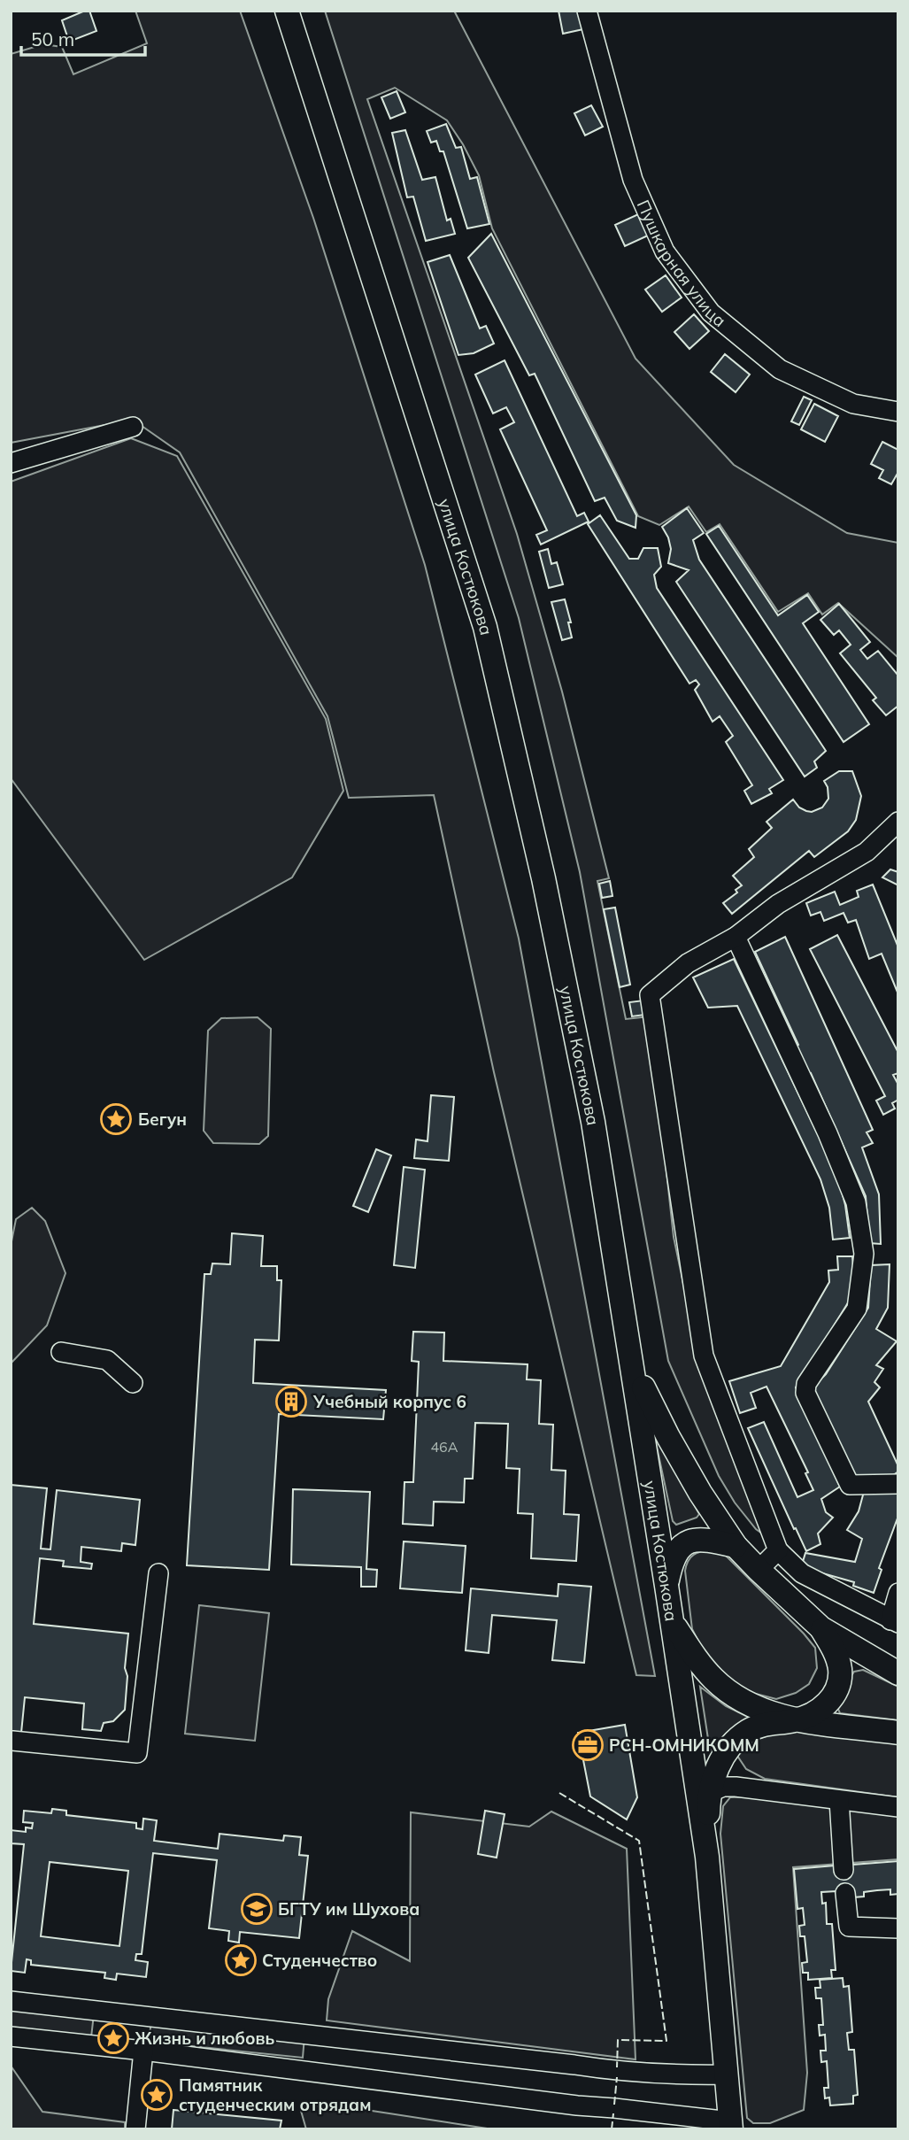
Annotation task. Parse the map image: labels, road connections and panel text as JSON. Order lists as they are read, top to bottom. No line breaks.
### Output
{"streets":{"main road":["улица Костюкова"],"street":["Пушкарная улица"]},"places":{"place":["Бегун","Студенчество","Жизнь и любовь","Памятник студенческим отрядам"],"building":["Учебный корпус 6"],"office":["РСН-ОМНИКОММ"],"school or university":["БГТУ им Шухова"]},"house_numbers":["46А"],"scale_bar":"50 m"}
